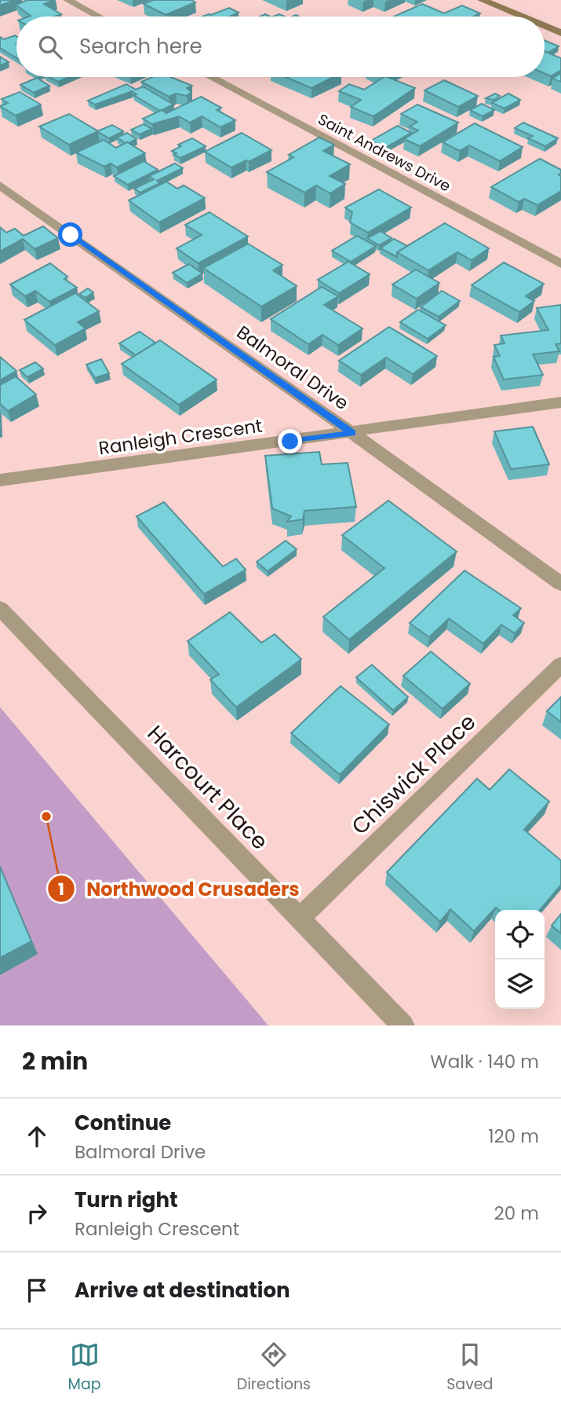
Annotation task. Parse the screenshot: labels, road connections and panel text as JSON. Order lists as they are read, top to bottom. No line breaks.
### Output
{"streets":{"street":["Saint Andrews Drive","Balmoral Drive","Ranleigh Crescent","Chiswick Place","Harcourt Place"]},"crossings":[["Balmoral Drive","Ranleigh Crescent"],["Chiswick Place","Harcourt Place"]],"places":["Northwood Crusaders"],"page":{"search":"Search here","heading":["2 min","Walk · 140 m"],"list":[["Continue","Balmoral Drive","120 m"],["Turn right","Ranleigh Crescent","20 m"],"Arrive at destination"],"nav":["Map","Directions","Saved"]}}
